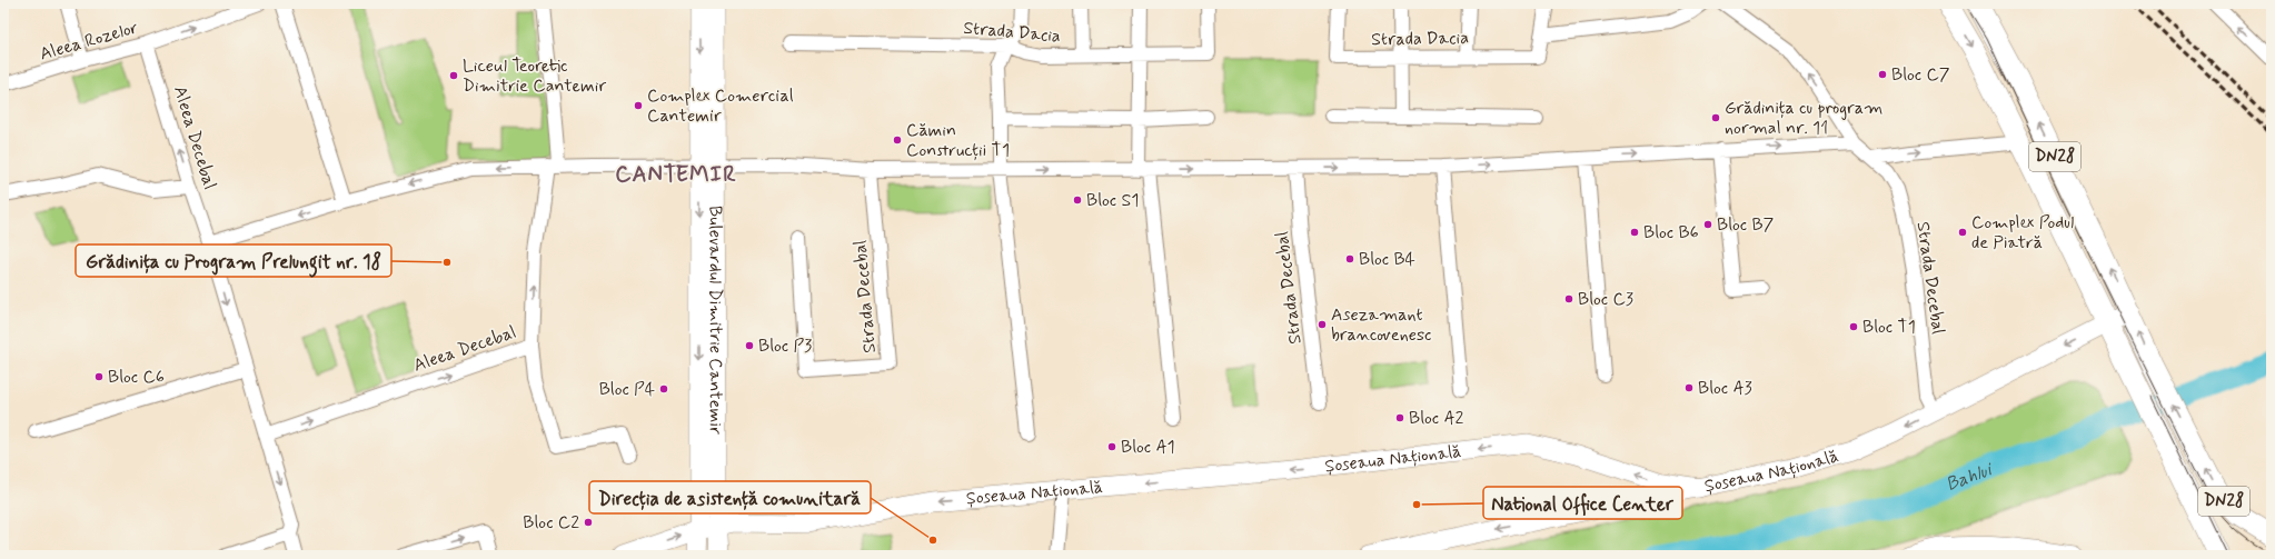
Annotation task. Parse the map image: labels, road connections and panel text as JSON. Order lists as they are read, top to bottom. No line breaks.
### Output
{"streets":{"main road":["DN28","Bulevardul Dimitrie Cantemir","Șoseaua Națională"],"street":["Strada Dacia","Aleea Rozelor","Aleea Decebal","Strada Decebal"]},"crossings":[["Aleea Rozelor","Aleea Decebal"],["DN28","Șoseaua Națională"],["Strada Decebal","Șoseaua Națională"],["Bulevardul Dimitrie Cantemir","Șoseaua Națională"]],"one_way":["Aleea Rozelor"],"districts":["CANTEMIR"],"water":["Bahlui"],"places":["Bloc C7","Liceul Teoretic Dimitrie Cantemir","Complex Comercial Cantemir","Grădinița cu program normal nr. 11","Cămin Construcții T1","Bloc S1","Bloc B7","Bloc B6","Complex Podul de Piatră","Bloc B4","Grădinița cu Program Prelungit nr. 18","Bloc C3","Asezamant brancovenesc","Bloc T1","Bloc P3","Bloc C6","Bloc A3","Bloc P4","Bloc A2","Bloc A1","National Office Center","Bloc C2","Direcția de asistență comunitară"]}
